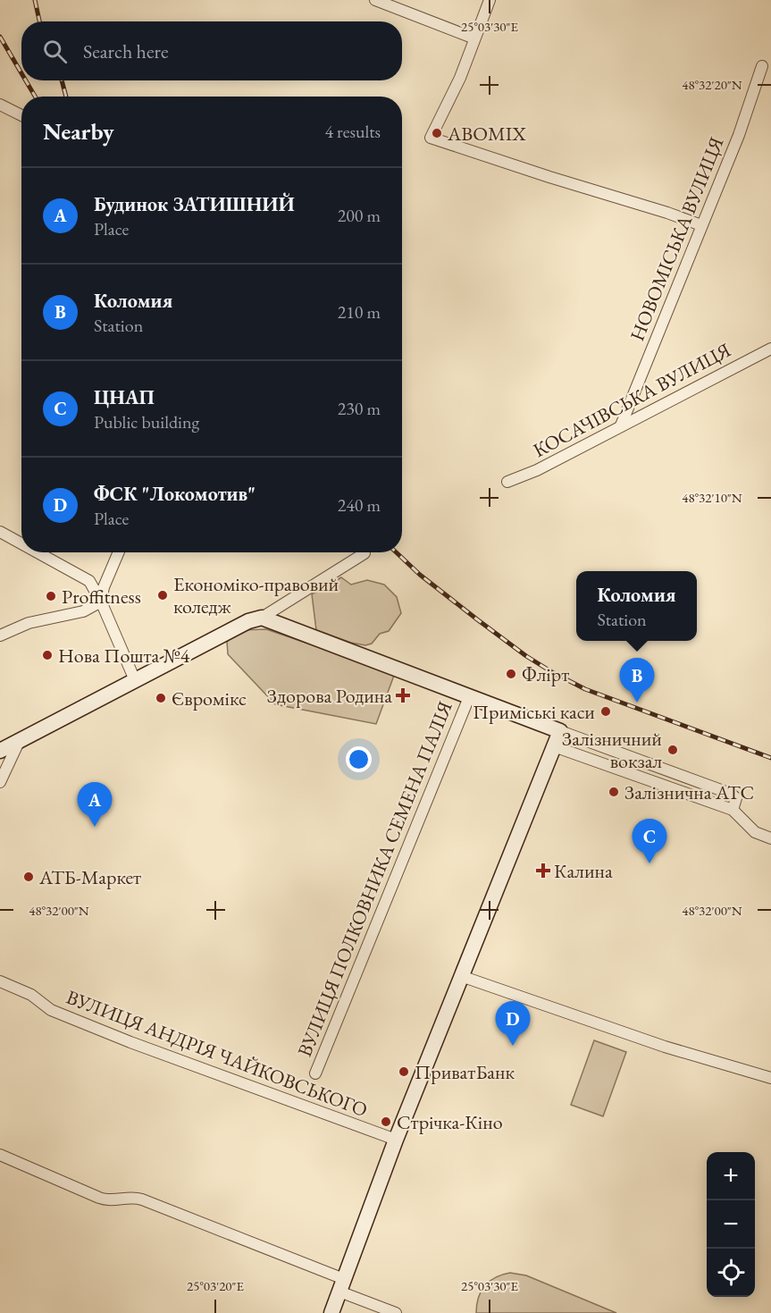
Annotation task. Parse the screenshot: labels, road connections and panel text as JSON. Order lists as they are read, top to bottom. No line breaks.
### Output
{"streets":{"street":["НОВОМІСЬКА ВУЛИЦЯ","КОСАЧІВСЬКА ВУЛИЦЯ","ВУЛИЦЯ ПОЛКОВНИКА СЕМЕНА ПАЛІЯ","ВУЛИЦЯ АНДРІЯ ЧАЙКОВСЬКОГО"]},"crossings":[["НОВОМІСЬКА ВУЛИЦЯ","КОСАЧІВСЬКА ВУЛИЦЯ"]],"places":{"other":["ABOMIX","Економіко-правовий коледж","Proffitness","Нова Пошта №4","Флірт","Євромікс","Приміські каси","Залізничний вокзал","Залізнична АТС","АТБ-Маркет","ПриватБанк","Стрічка-Кіно"],"health":["Здорова Родина","Калина"]},"page":{"search":"Search here","heading":["Nearby","4 results"],"list":[{"mark":"A","name":"Будинок ЗАТИШНИЙ","note":"Place","value":"200 m"},{"mark":"B","name":"Коломия","note":"Station","value":"210 m"},{"mark":"C","name":"ЦНАП","note":"Public building","value":"230 m"},{"mark":"D","name":"ФСК \"Локомотив\"","note":"Place","value":"240 m"}],"popup":["Коломия","Station"],"pins":["B","A","C","D"],"map_buttons":["+","−"]},"coordinates":["25°03'30\"E","48°32'20\"N","48°32'10\"N","48°32'00\"N","25°03'20\"E"]}
